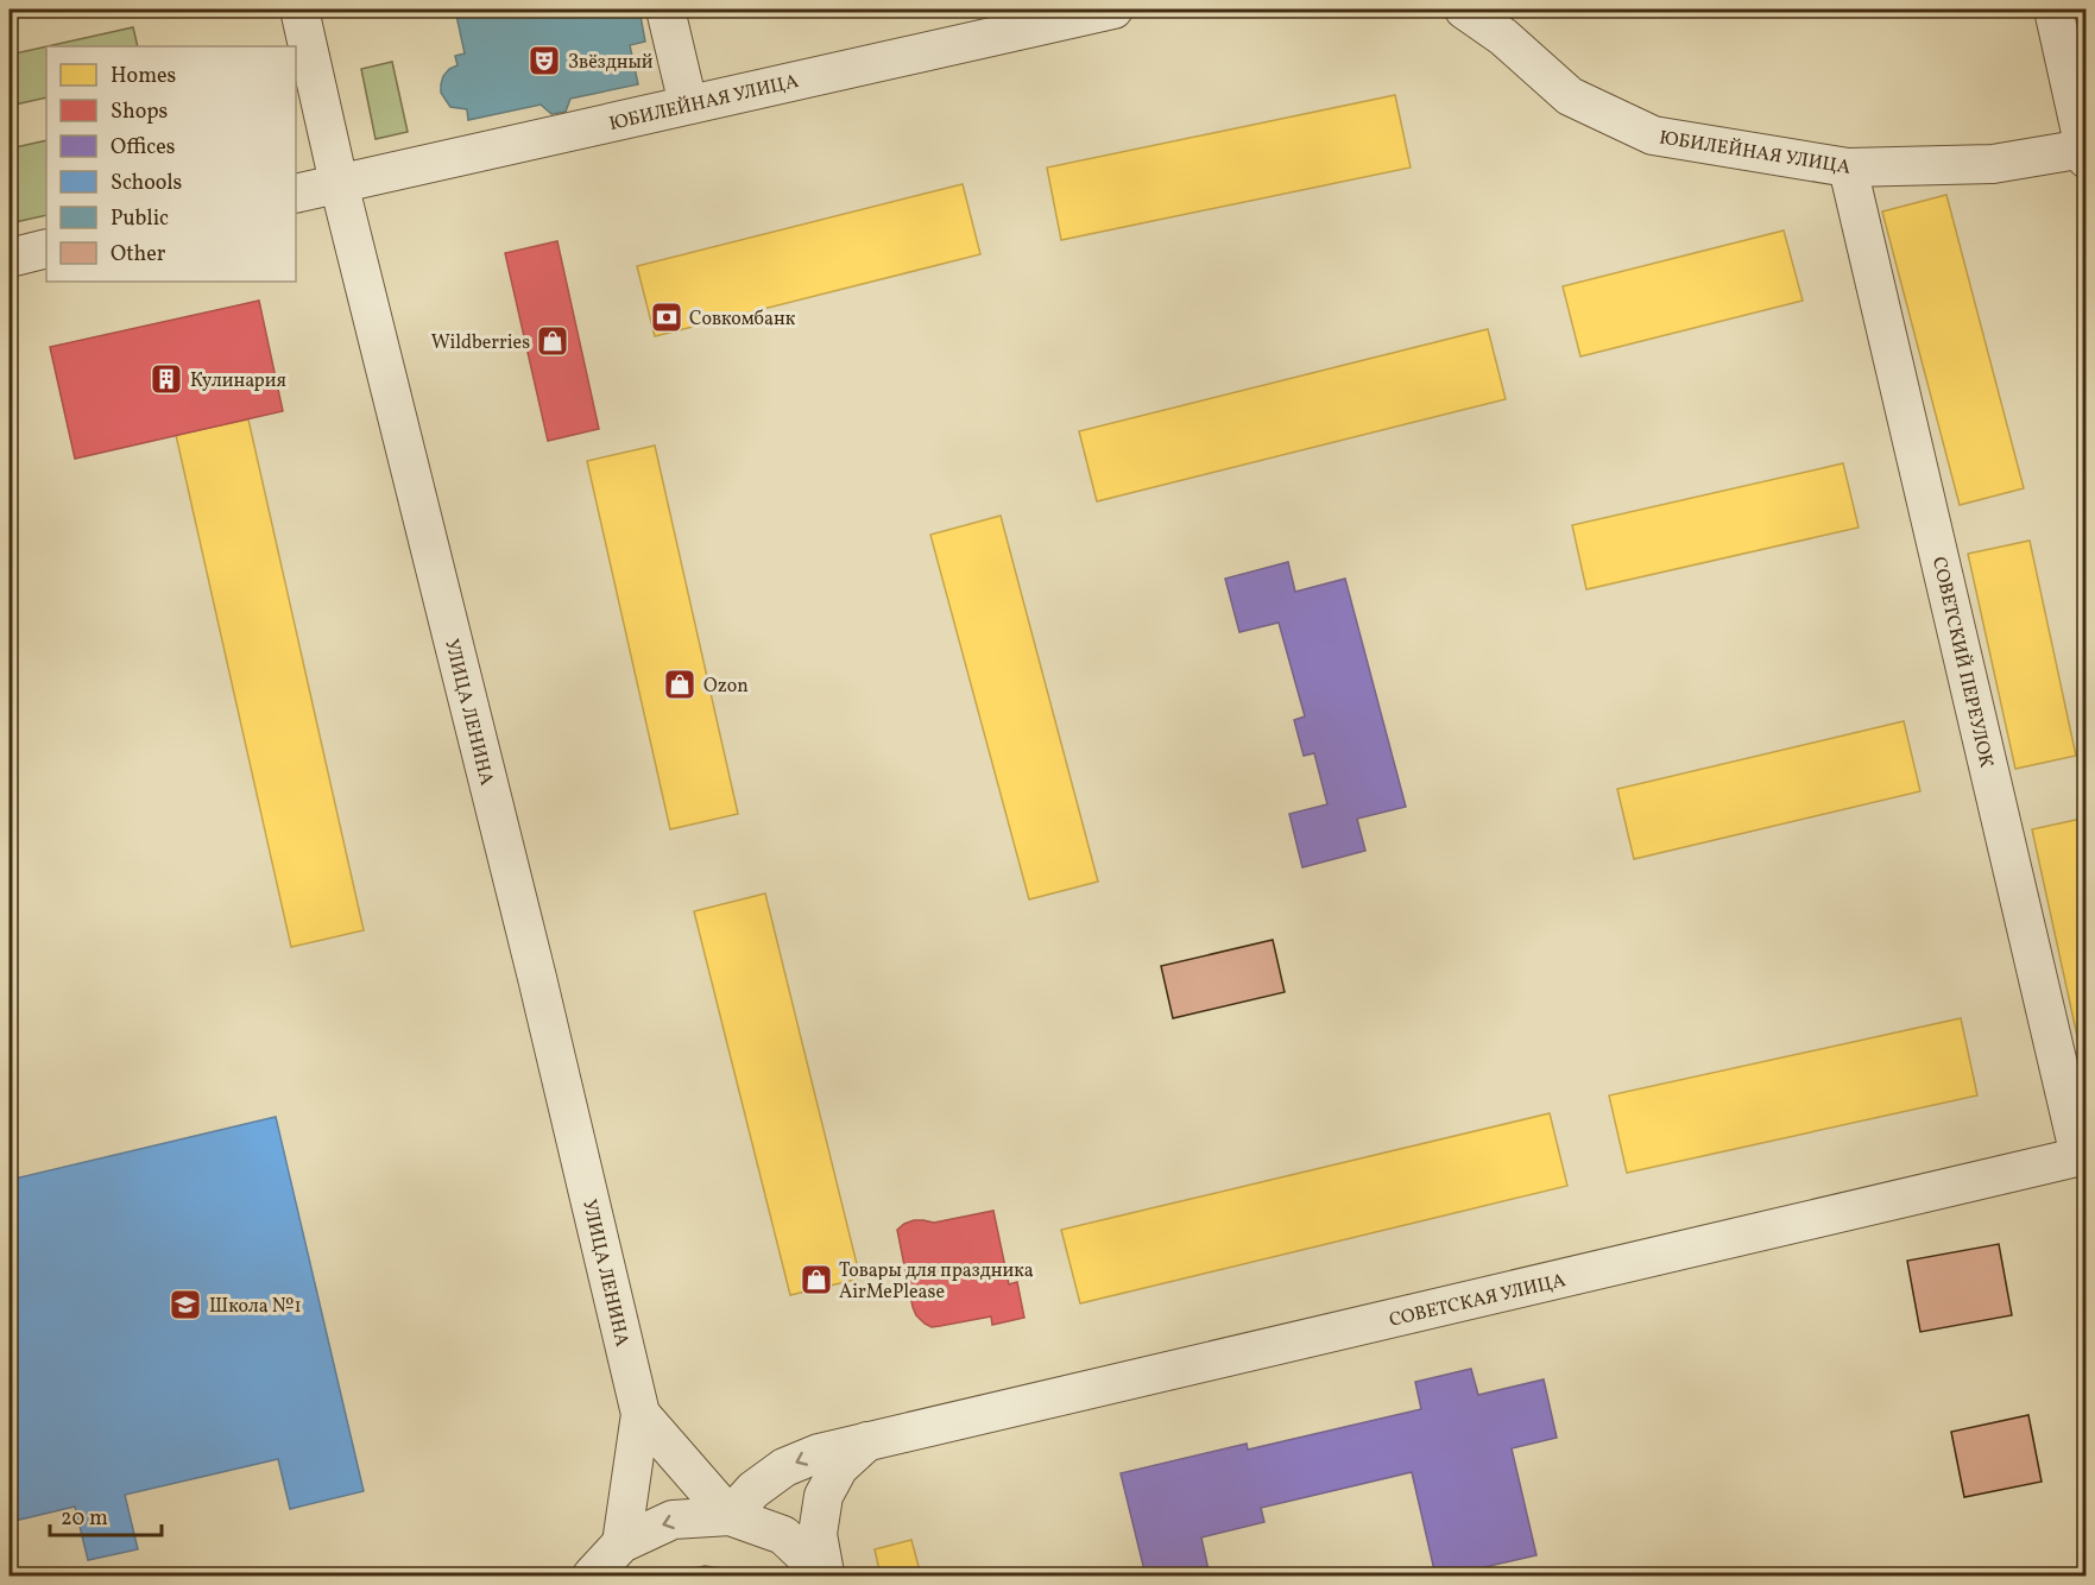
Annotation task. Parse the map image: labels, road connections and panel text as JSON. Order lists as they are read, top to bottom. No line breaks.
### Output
{"streets":{"street":["ЮБИЛЕЙНАЯ УЛИЦА","СОВЕТСКИЙ ПЕРЕУЛОК","УЛИЦА ЛЕНИНА","СОВЕТСКАЯ УЛИЦА"]},"crossings":[["ЮБИЛЕЙНАЯ УЛИЦА","СОВЕТСКИЙ ПЕРЕУЛОК"],["ЮБИЛЕЙНАЯ УЛИЦА","УЛИЦА ЛЕНИНА"],["СОВЕТСКИЙ ПЕРЕУЛОК","СОВЕТСКАЯ УЛИЦА"]],"places":{"theatre":["Звёздный"],"bank":["Совкомбанк"],"shop":["Wildberries","Ozon","Товары для праздника AirMePlease"],"building":["Кулинария"],"school or university":["Школа №1"]},"legend":["Homes","Shops","Offices","Schools","Public","Other"],"scale_bar":"20 m"}
